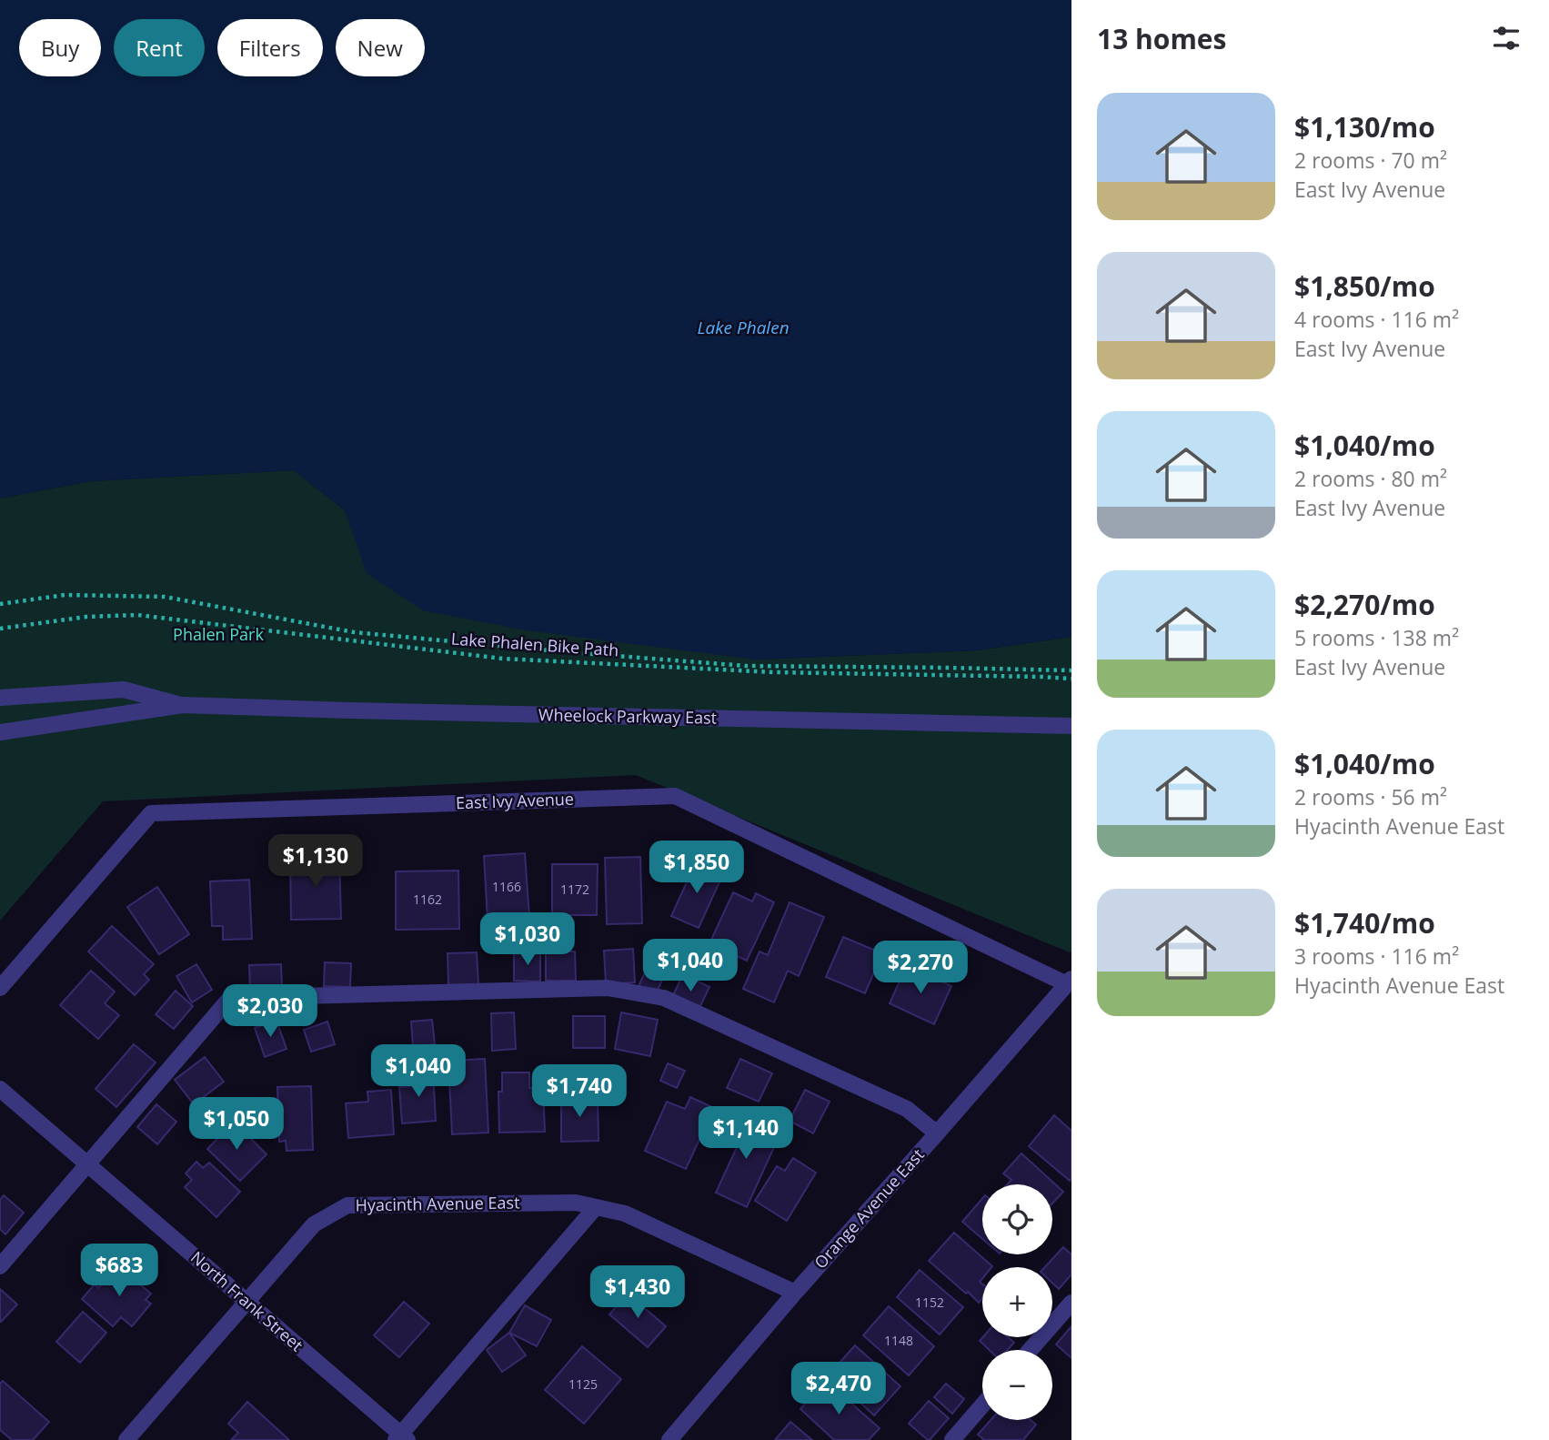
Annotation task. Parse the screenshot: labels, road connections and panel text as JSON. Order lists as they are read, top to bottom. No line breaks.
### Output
{"streets":{"street":["Wheelock Parkway East","East Ivy Avenue","Hyacinth Avenue East","Orange Avenue East","North Frank Street"],"path":["Lake Phalen Bike Path"]},"crossings":[["East Ivy Avenue","Orange Avenue East"],["Hyacinth Avenue East","Orange Avenue East"],["Hyacinth Avenue East","North Frank Street"]],"water":["Lake Phalen"],"parks":["Phalen Park"],"house_numbers":["1166","1172","1162","1152","1148","1125"],"page":{"heading":"13 homes","chip":["Buy","Rent","Filters","New"],"list":[{"name":"$1,130/mo","note":"2 rooms · 70 m² · East Ivy Avenue"},{"name":"$1,850/mo","note":"4 rooms · 116 m² · East Ivy Avenue"},{"name":"$1,040/mo","note":"2 rooms · 80 m² · East Ivy Avenue"},{"name":"$2,270/mo","note":"5 rooms · 138 m² · East Ivy Avenue"},{"name":"$1,040/mo","note":"2 rooms · 56 m² · Hyacinth Avenue East"},{"name":"$1,740/mo","note":"3 rooms · 116 m² · Hyacinth Avenue East"}],"price":["$1,130","$1,850","$1,030","$1,040","$2,270","$2,030","$1,040","$1,740","$1,050","$1,140","$683","$1,430","$2,470"],"map_buttons":["+","−"]}}
